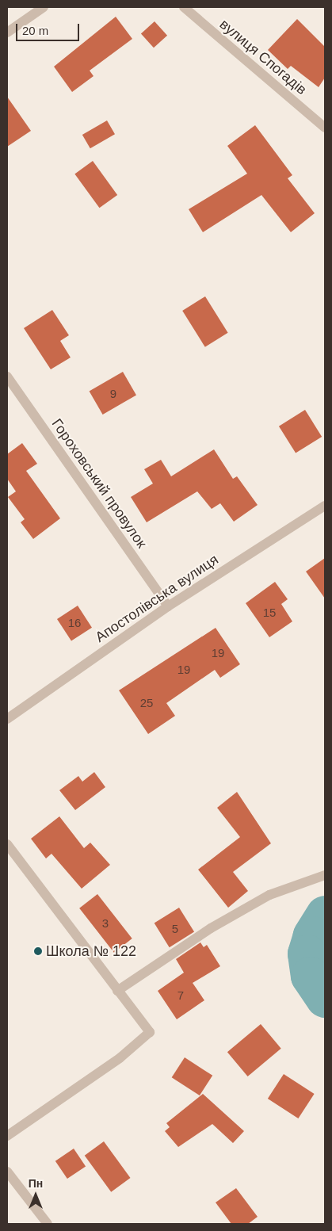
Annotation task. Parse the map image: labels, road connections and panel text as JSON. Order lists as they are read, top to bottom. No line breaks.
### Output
{"streets":{"street":["вулиця Спогадів","Гороховський провулок","Апостолівська вулиця"]},"crossings":[["Гороховський провулок","Апостолівська вулиця"]],"places":["Школа № 122"],"house_numbers":["9","15","16","19","19","25","3","5","7"],"scale_bar":"20 m","north":"top"}
